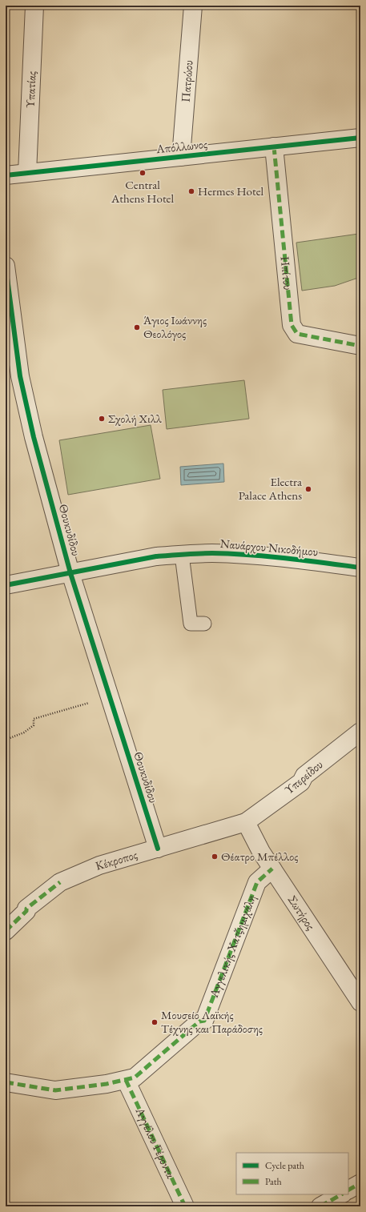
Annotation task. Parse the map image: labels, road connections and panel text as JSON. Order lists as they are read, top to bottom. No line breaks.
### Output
{"streets":{"street":["Πατρώου","Υπατίας","Απόλλωνος","Ηπίτου","Θουκυδίδου","Ναυάρχου Νικοδήμου","Υπερείδου","Κέκροπος","Σωτήρος","Αγγελικής Χατζημιχάλη","Αγγέλου Γέροντα"]},"crossings":[["Πατρώου","Απόλλωνος"],["Υπατίας","Απόλλωνος"],["Απόλλωνος","Ηπίτου"],["Θουκυδίδου","Ναυάρχου Νικοδήμου"],["Θουκυδίδου","Κέκροπος"],["Υπερείδου","Κέκροπος"],["Υπερείδου","Σωτήρος"],["Κέκροπος","Σωτήρος"],["Σωτήρος","Αγγελικής Χατζημιχάλη"],["Αγγελικής Χατζημιχάλη","Αγγέλου Γέροντα"]],"places":["Central Athens Hotel","Hermes Hotel","Άγιος Ιωάννης Θεολόγος","Σχολή Χιλλ","Electra Palace Athens","Θέατρο Μπέλλος","Μουσείο Λαϊκής Τέχνης και Παράδοσης"],"legend":["Cycle path","Path"]}
